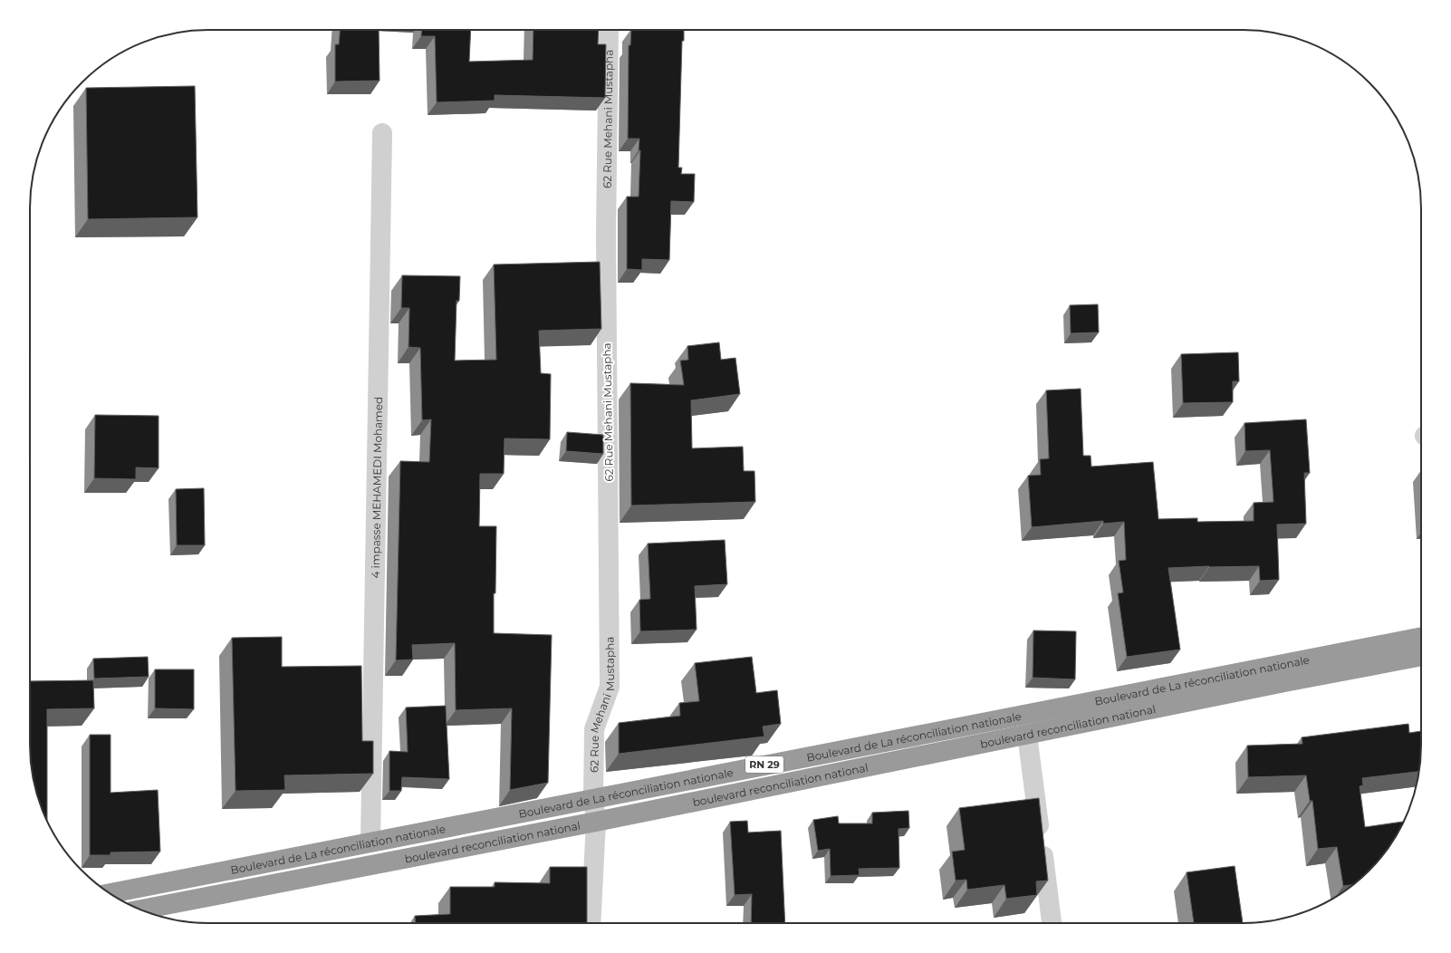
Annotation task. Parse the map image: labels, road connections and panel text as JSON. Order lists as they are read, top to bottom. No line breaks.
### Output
{"streets":{"highway":["Boulevard de La réconciliation nationale","boulevard reconciliation national","RN 29"],"street":["62 Rue Mehani Mustapha","4 impasse MEHAMEDI Mohamed"]},"crossings":[["62 Rue Mehani Mustapha","Boulevard de La réconciliation nationale"],["62 Rue Mehani Mustapha","boulevard reconciliation national"],["4 impasse MEHAMEDI Mohamed","Boulevard de La réconciliation nationale"]]}
